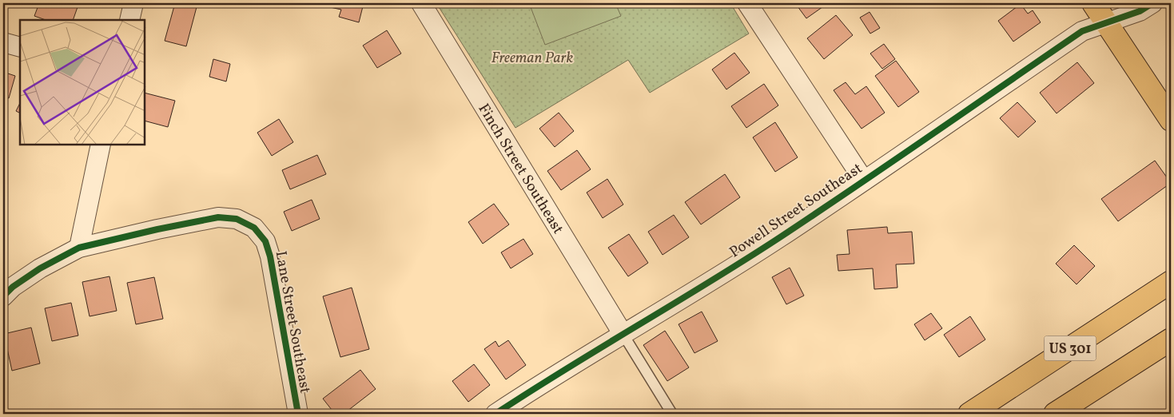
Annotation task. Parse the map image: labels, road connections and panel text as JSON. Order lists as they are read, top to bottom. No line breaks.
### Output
{"streets":{"main road":["US 301"],"street":["Finch Street Southeast","Powell Street Southeast","Lane Street Southeast"]},"crossings":[["Finch Street Southeast","Powell Street Southeast"]],"parks":["Freeman Park"]}
